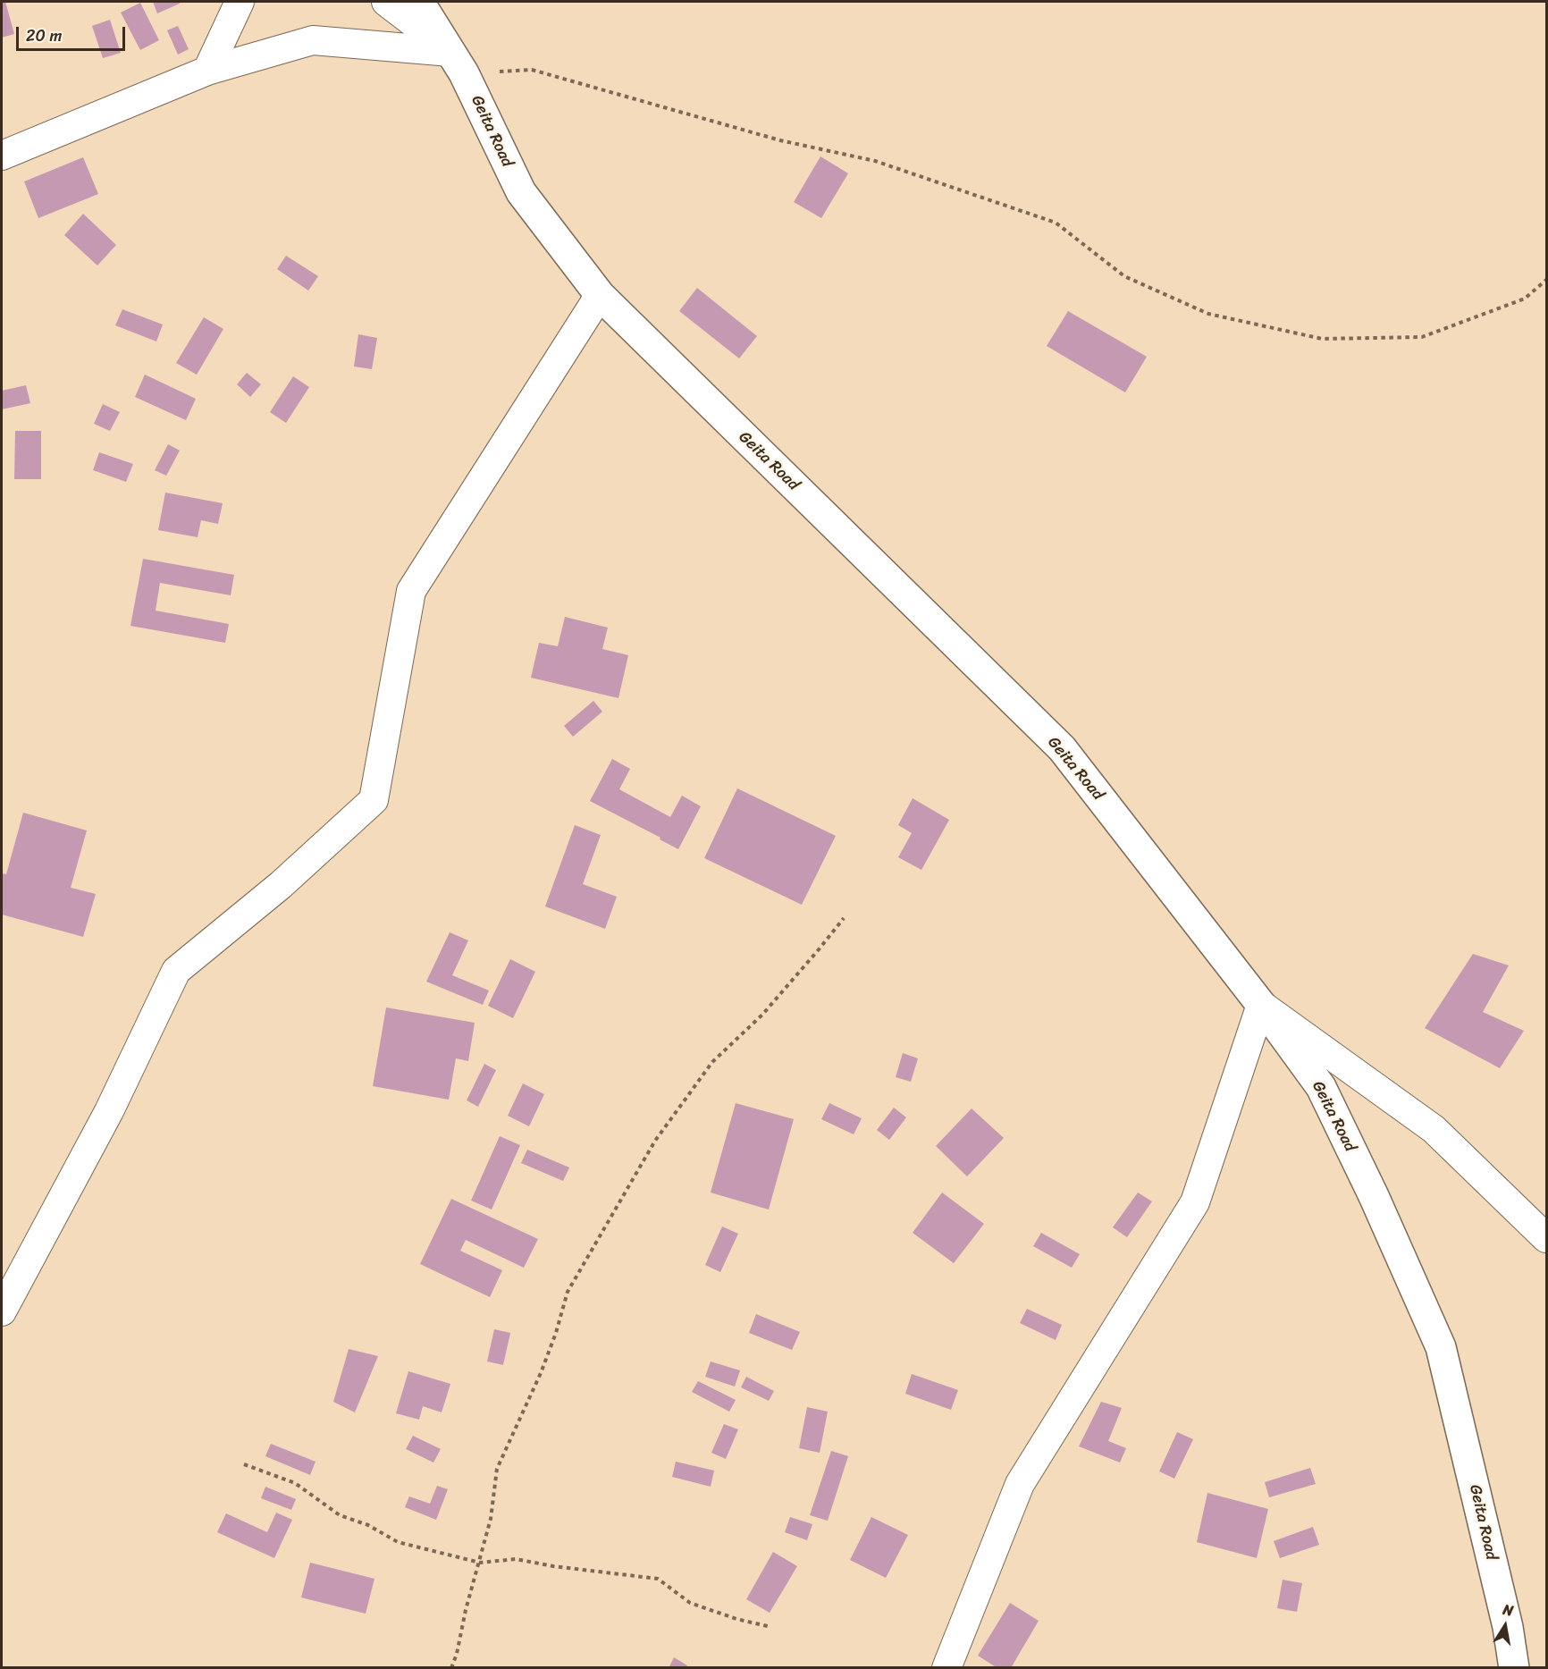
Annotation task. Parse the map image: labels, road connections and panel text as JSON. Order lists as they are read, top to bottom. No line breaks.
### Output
{"streets":{"main road":["Geita Road"]},"scale_bar":"20 m","north":"top"}
